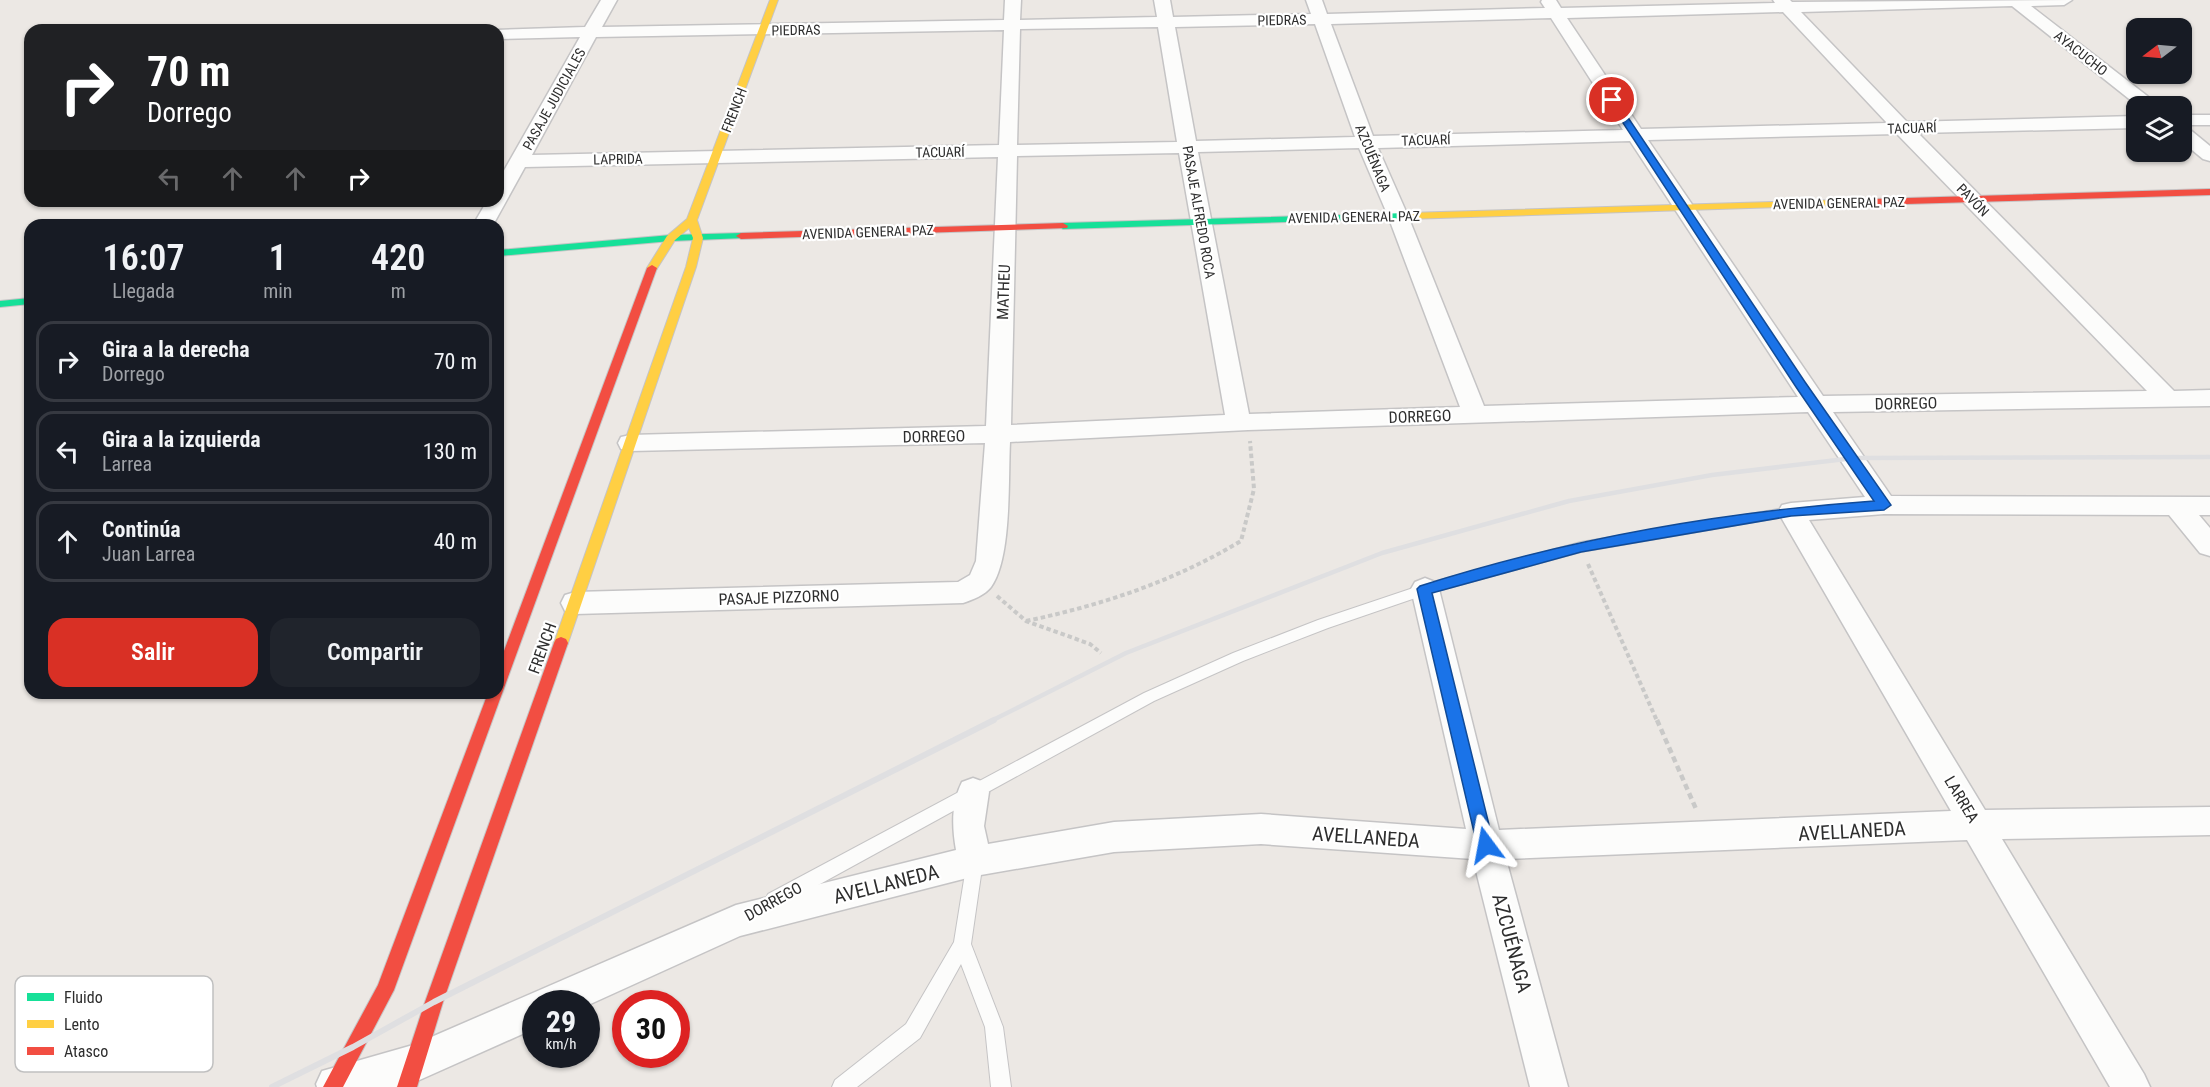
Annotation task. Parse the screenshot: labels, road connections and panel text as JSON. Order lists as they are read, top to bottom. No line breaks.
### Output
{"streets":{"main road":["FRENCH","AVENIDA GENERAL PAZ"],"street":["PIEDRAS","AYACUCHO","PASAJE JUDICIALES","TACUARÍ","AZCUÉNAGA","LAPRIDA","PAVÓN","PASAJE ALFREDO ROCA","MATHEU","DORREGO","PASAJE PIZZORNO","LARREA","AVELLANEDA"]},"crossings":[["PIEDRAS","AYACUCHO"],["PIEDRAS","PASAJE JUDICIALES"],["PIEDRAS","FRENCH"],["PIEDRAS","AZCUÉNAGA"],["PIEDRAS","PAVÓN"],["PIEDRAS","PASAJE ALFREDO ROCA"],["PIEDRAS","MATHEU"],["PASAJE JUDICIALES","LAPRIDA"],["FRENCH","TACUARÍ"],["FRENCH","LAPRIDA"],["FRENCH","AVENIDA GENERAL PAZ"],["FRENCH","DORREGO"],["FRENCH","PASAJE PIZZORNO"],["TACUARÍ","AZCUÉNAGA"],["TACUARÍ","LAPRIDA"],["TACUARÍ","PAVÓN"],["TACUARÍ","PASAJE ALFREDO ROCA"],["TACUARÍ","MATHEU"],["AZCUÉNAGA","AVENIDA GENERAL PAZ"],["AZCUÉNAGA","DORREGO"],["AZCUÉNAGA","AVELLANEDA"],["PAVÓN","AVENIDA GENERAL PAZ"],["PAVÓN","DORREGO"],["AVENIDA GENERAL PAZ","PASAJE ALFREDO ROCA"],["AVENIDA GENERAL PAZ","MATHEU"],["PASAJE ALFREDO ROCA","DORREGO"],["MATHEU","DORREGO"],["MATHEU","PASAJE PIZZORNO"],["DORREGO","LARREA"],["DORREGO","AVELLANEDA"],["LARREA","AVELLANEDA"]],"legend":["Fluido","Lento","Atasco"],"north":"left","page":{"turn":["70 m","Dorrego"],"eta":["16:07","Llegada","1","min","420","m"],"list":[{"name":"Gira a la derecha","note":"Dorrego","value":"70 m"},{"name":"Gira a la izquierda","note":"Larrea","value":"130 m"},{"name":"Continúa","note":"Juan Larrea","value":"40 m"}],"buttons":["Salir","Compartir"],"speed":"29 km/h","limit":"30"}}
